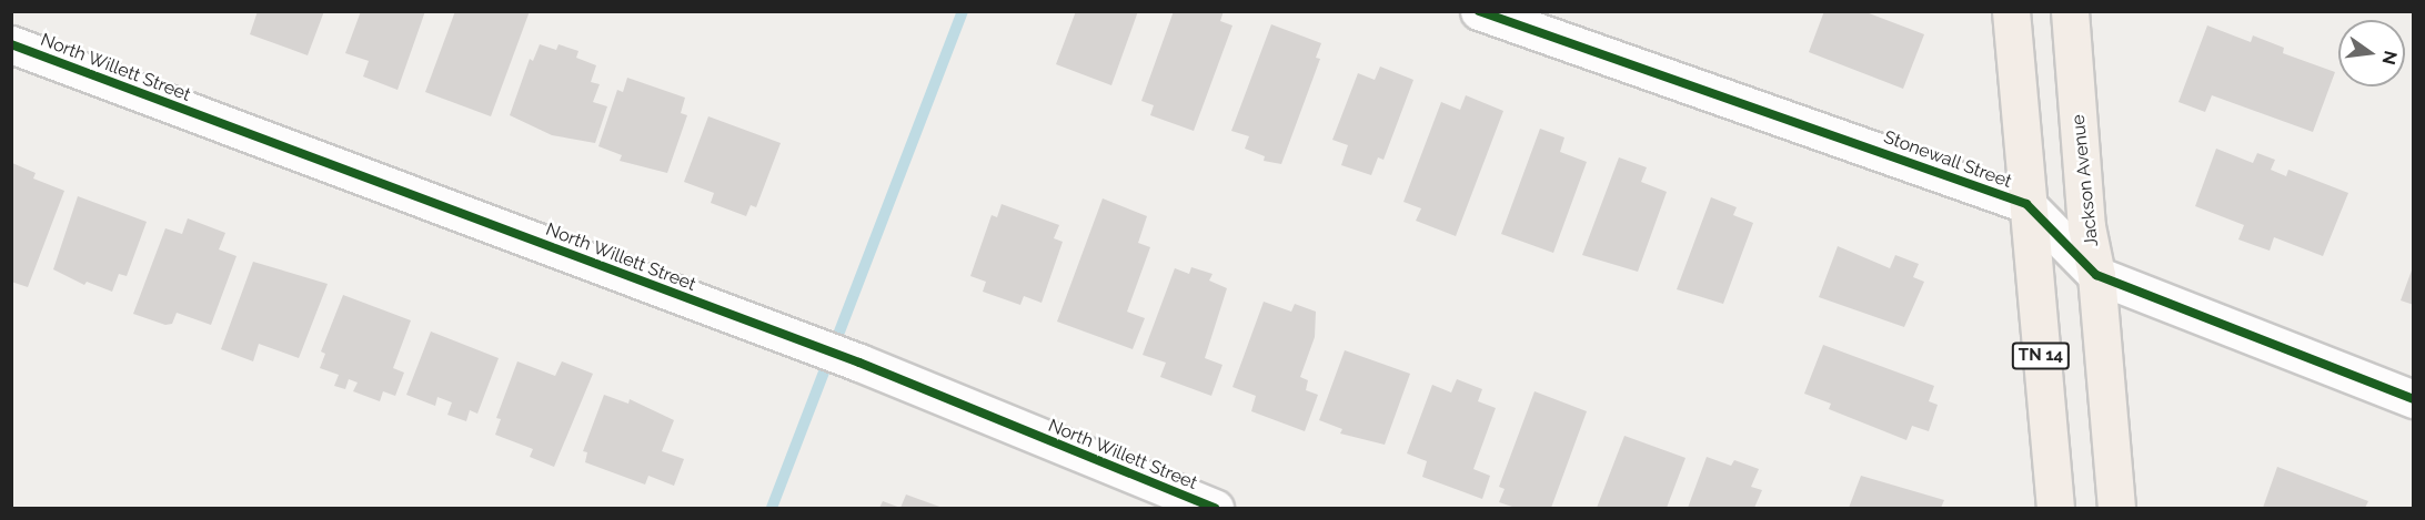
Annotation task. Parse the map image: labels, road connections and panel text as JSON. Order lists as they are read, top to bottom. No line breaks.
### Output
{"streets":{"main road":["Jackson Avenue","TN 14"],"street":["North Willett Street","Stonewall Street"]},"crossings":[["Stonewall Street","Jackson Avenue"],["Stonewall Street","TN 14"]],"north":"right"}
